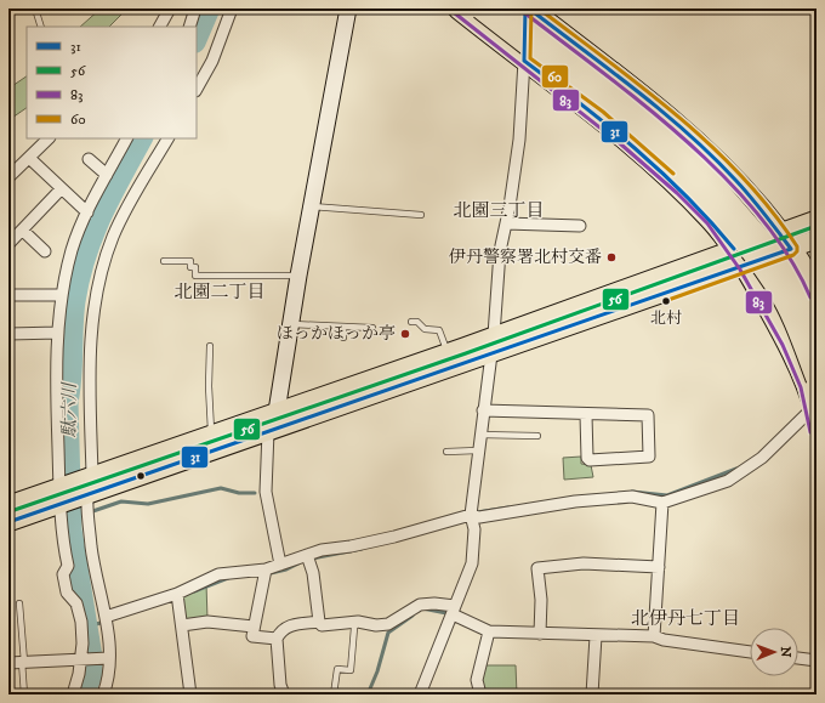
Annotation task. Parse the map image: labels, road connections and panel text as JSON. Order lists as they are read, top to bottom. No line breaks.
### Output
{"districts":["北園三丁目","北園二丁目","北伊丹七丁目"],"water":["駄六川"],"places":["伊丹警察署北村交番","北村","ほっかほっか亭"],"lines":["transit line 31","transit line 60","transit line 83","transit line 56"],"legend":["31","56","83","60"],"north":"right"}
